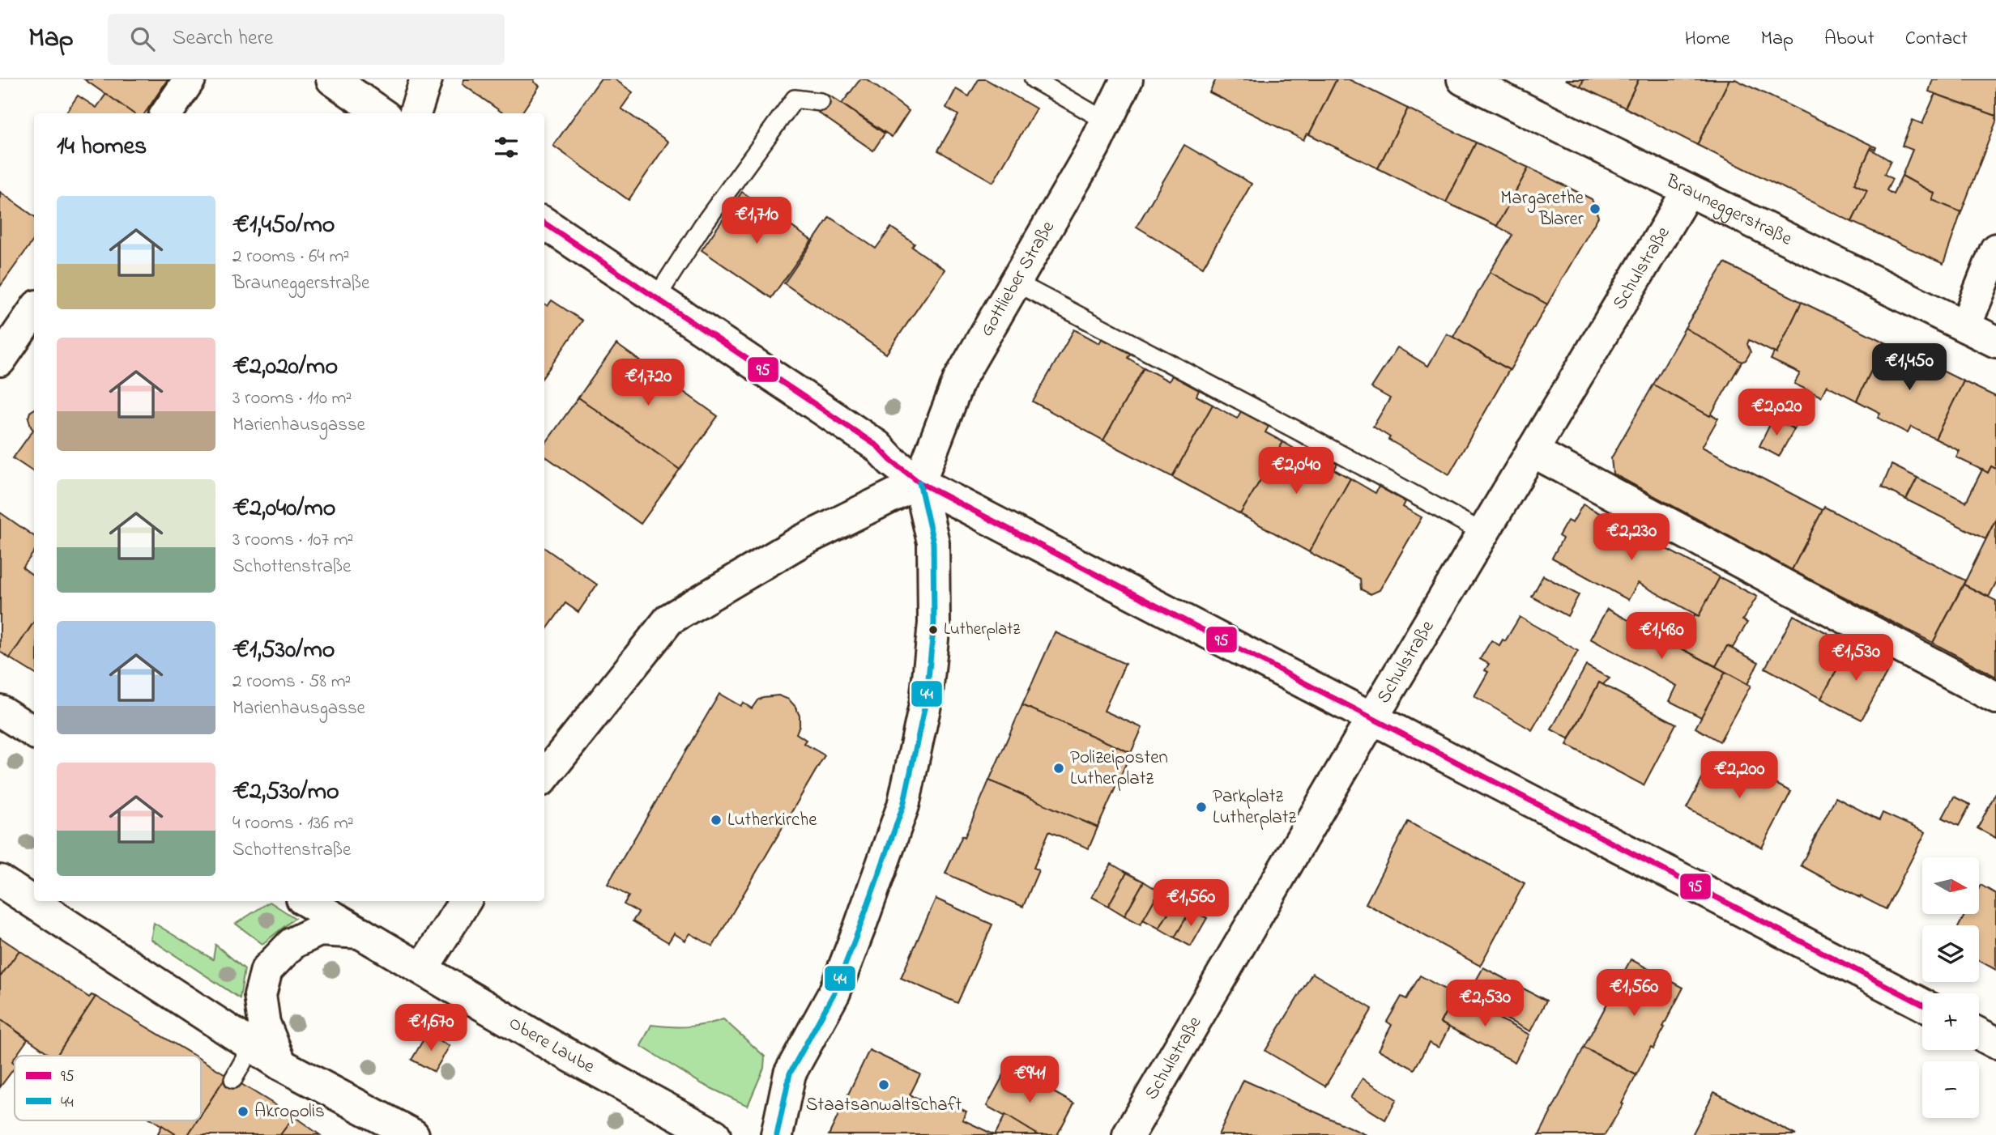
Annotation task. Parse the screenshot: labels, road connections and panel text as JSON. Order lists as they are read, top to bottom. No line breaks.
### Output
{"streets":{"street":["Brauneggerstraße","Schulstraße","Gottlieber Straße","Obere Laube"]},"crossings":[["Brauneggerstraße","Schulstraße"]],"places":["Margarethe Blarer","Lutherplatz","Polizeiposten Lutherplatz","Parkplatz Lutherplatz","Lutherkirche","Staatsanwaltschaft","Akropolis"],"lines":["transit line 95","transit line 44"],"legend":["95","44"],"north":"right","page":{"header":"Map","search":"Search here","nav":["Home","Map","About","Contact"],"heading":"14 homes","list":[{"name":"€1,450/mo","note":"2 rooms · 64 m² · Brauneggerstraße"},{"name":"€2,020/mo","note":"3 rooms · 110 m² · Marienhausgasse"},{"name":"€2,040/mo","note":"3 rooms · 107 m² · Schottenstraße"},{"name":"€1,530/mo","note":"2 rooms · 58 m² · Marienhausgasse"},{"name":"€2,530/mo","note":"4 rooms · 136 m² · Schottenstraße"}],"price":["€1,710","€1,450","€1,720","€2,020","€2,040","€2,230","€1,480","€1,530","€2,200","€1,560","€1,560","€2,530","€1,670","€941"],"map_buttons":["+","−"]}}
